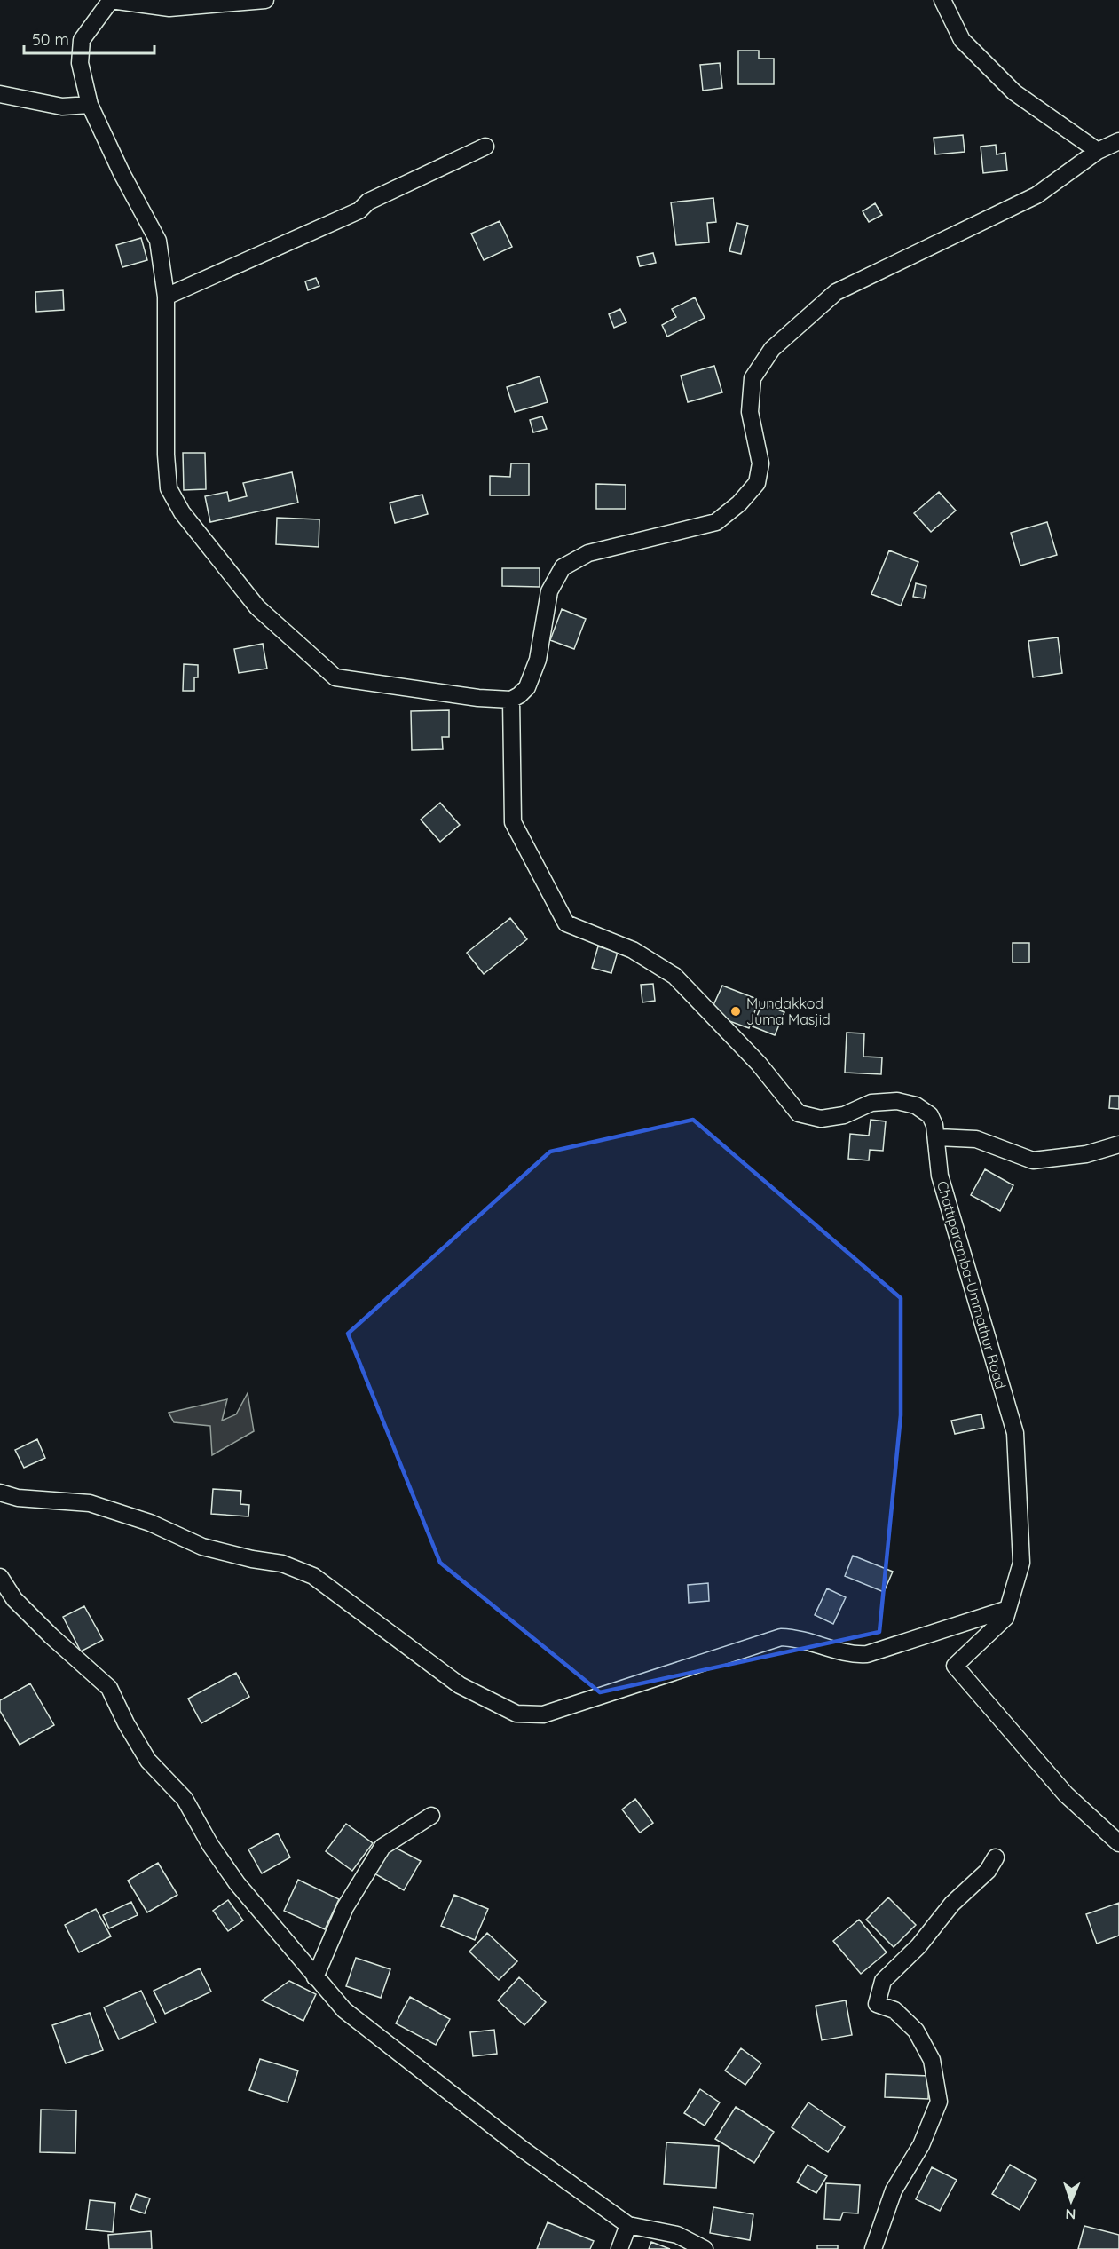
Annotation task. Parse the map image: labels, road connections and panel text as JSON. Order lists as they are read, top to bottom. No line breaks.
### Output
{"streets":{"street":["Chattiparamba-Ummathur Road"]},"places":["Mundakkod Juma Masjid"],"scale_bar":"50 m","north":"bottom"}
